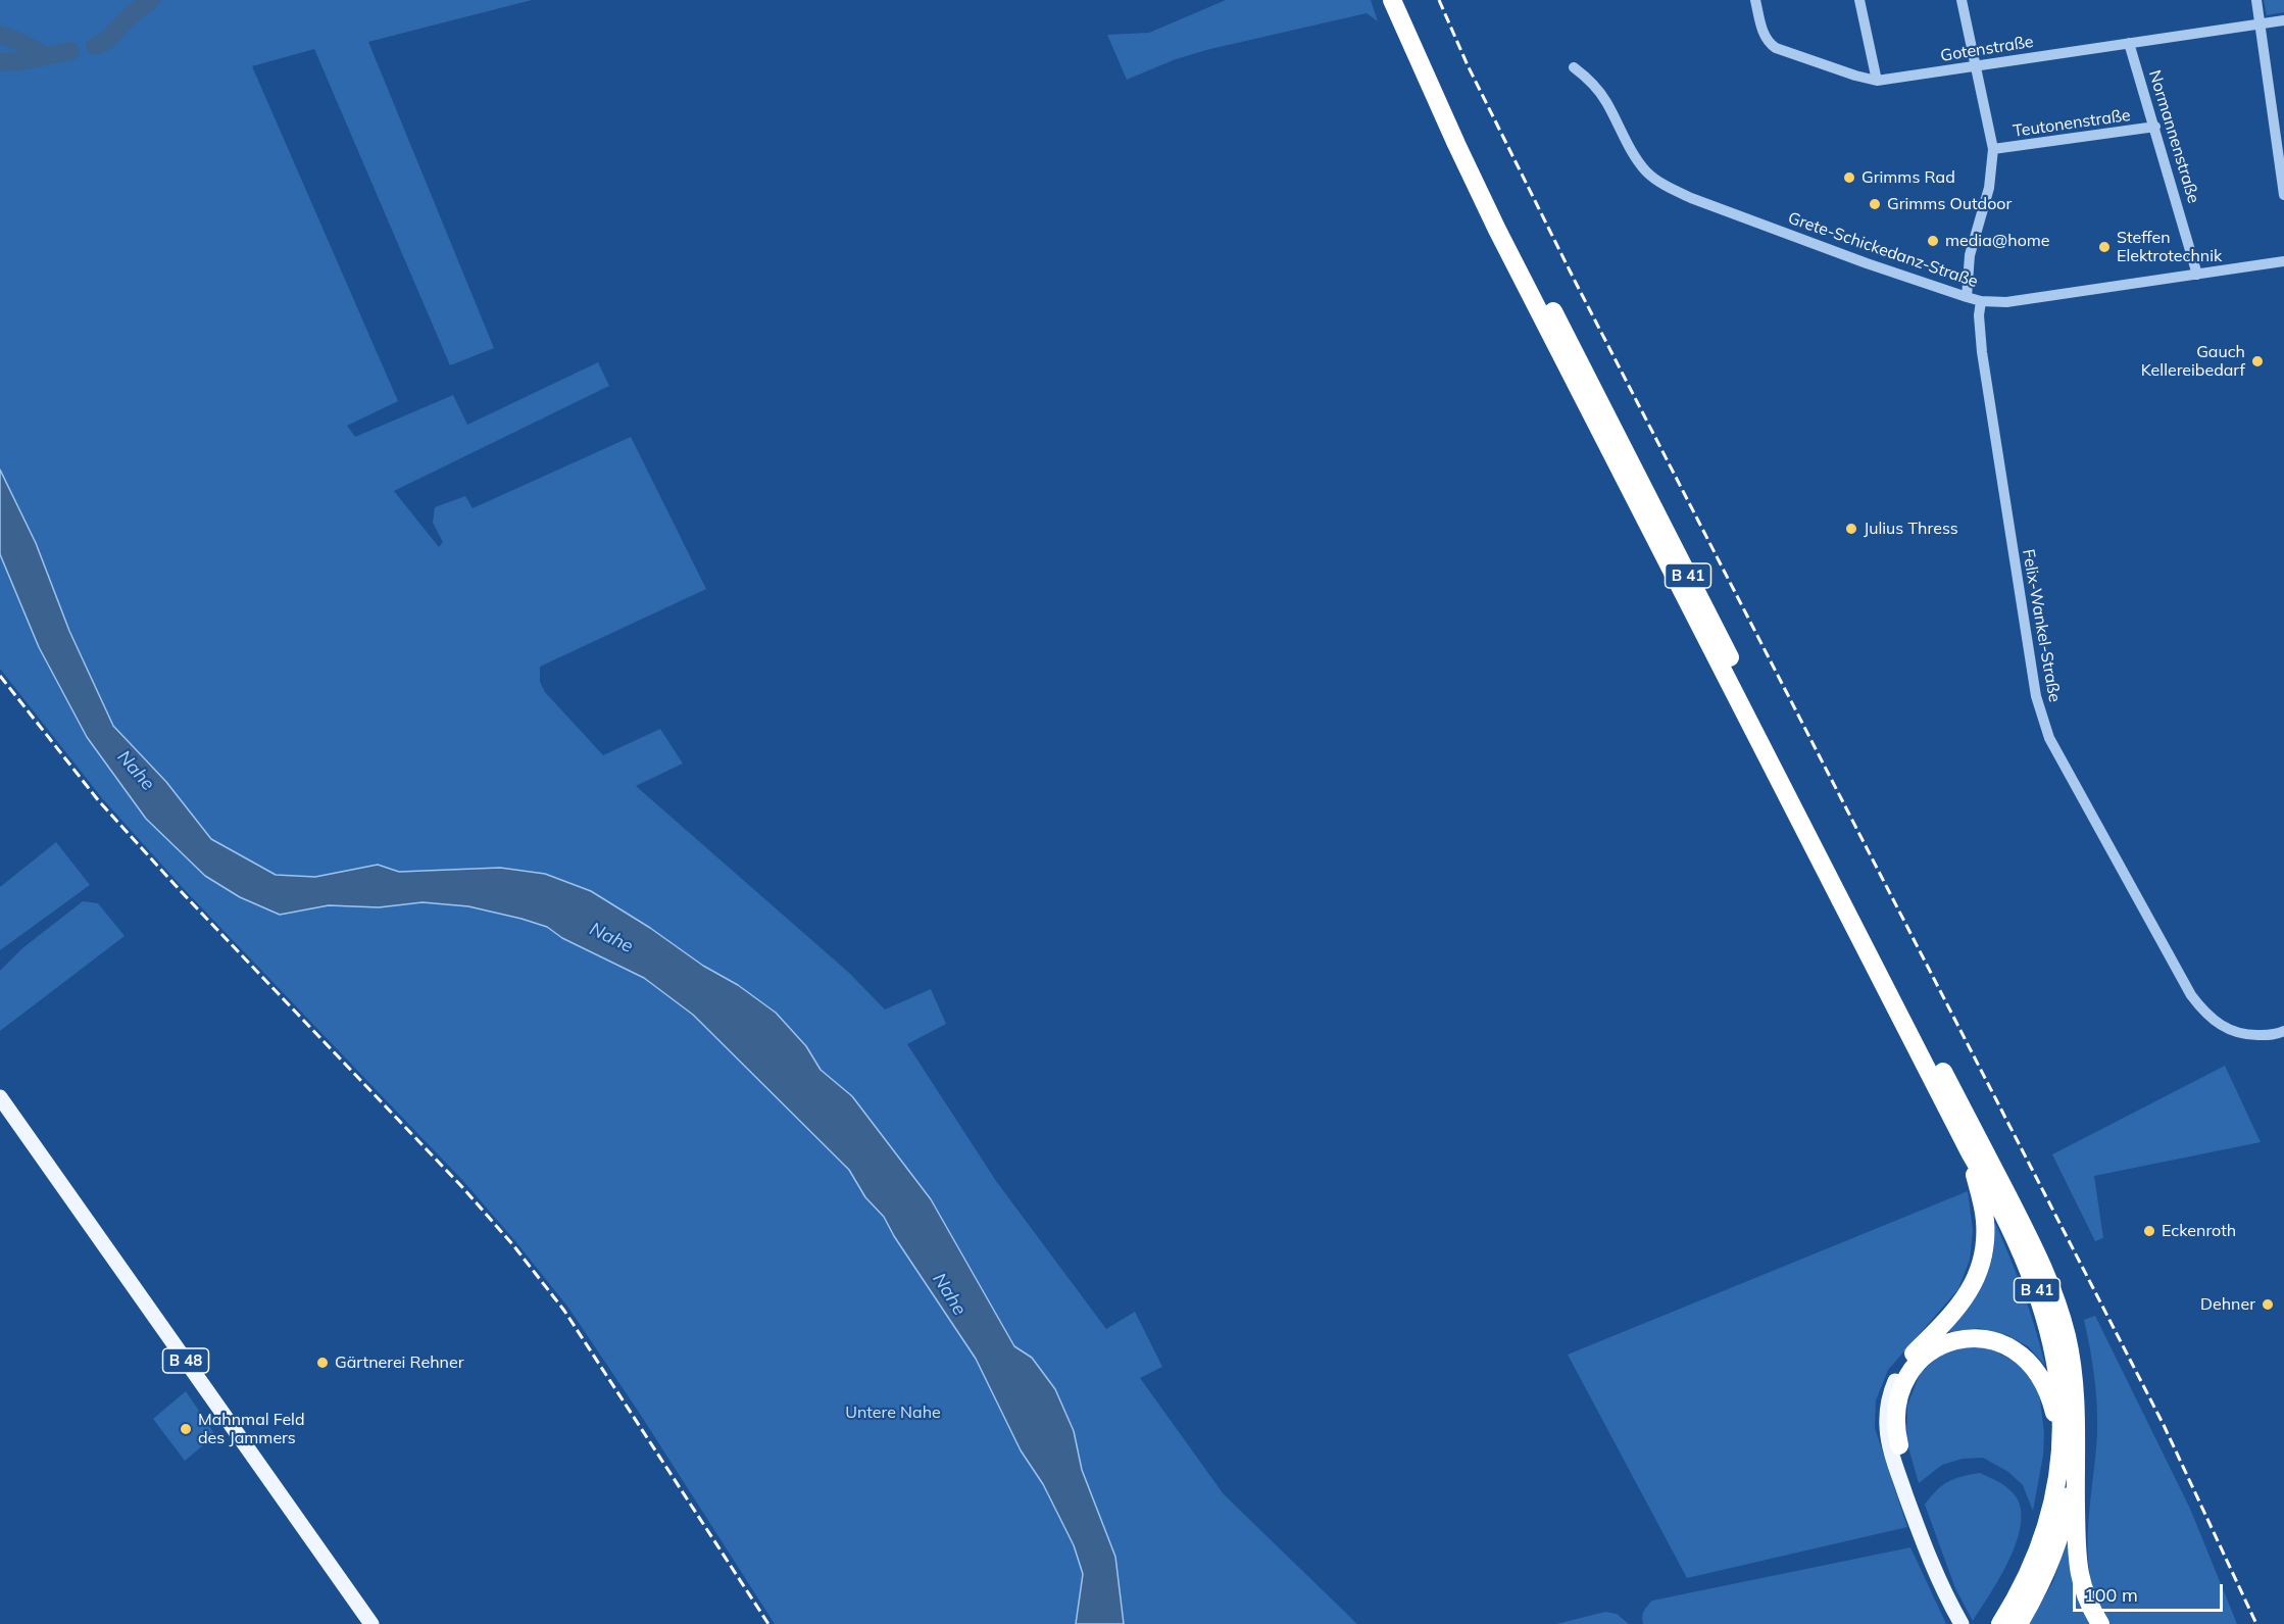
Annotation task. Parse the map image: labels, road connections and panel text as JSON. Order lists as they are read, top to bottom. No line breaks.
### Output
{"streets":{"highway":["B 41"],"main road":["B 48"],"street":["Gotenstraße","Teutonenstraße","Normannenstraße","Grete-Schickedanz-Straße","Felix-Wankel-Straße"]},"crossings":[["Gotenstraße","Normannenstraße"],["Teutonenstraße","Normannenstraße"],["Normannenstraße","Grete-Schickedanz-Straße"],["Grete-Schickedanz-Straße","Felix-Wankel-Straße"]],"water":["Nahe"],"parks":["Untere Nahe"],"places":["Grimms Rad","Grimms Outdoor","media@home","Steffen Elektrotechnik","Gauch Kellereibedarf","Julius Thress","Eckenroth","Dehner","Gärtnerei Rehner","Mahnmal Feld des Jammers"],"scale_bar":"100 m"}
